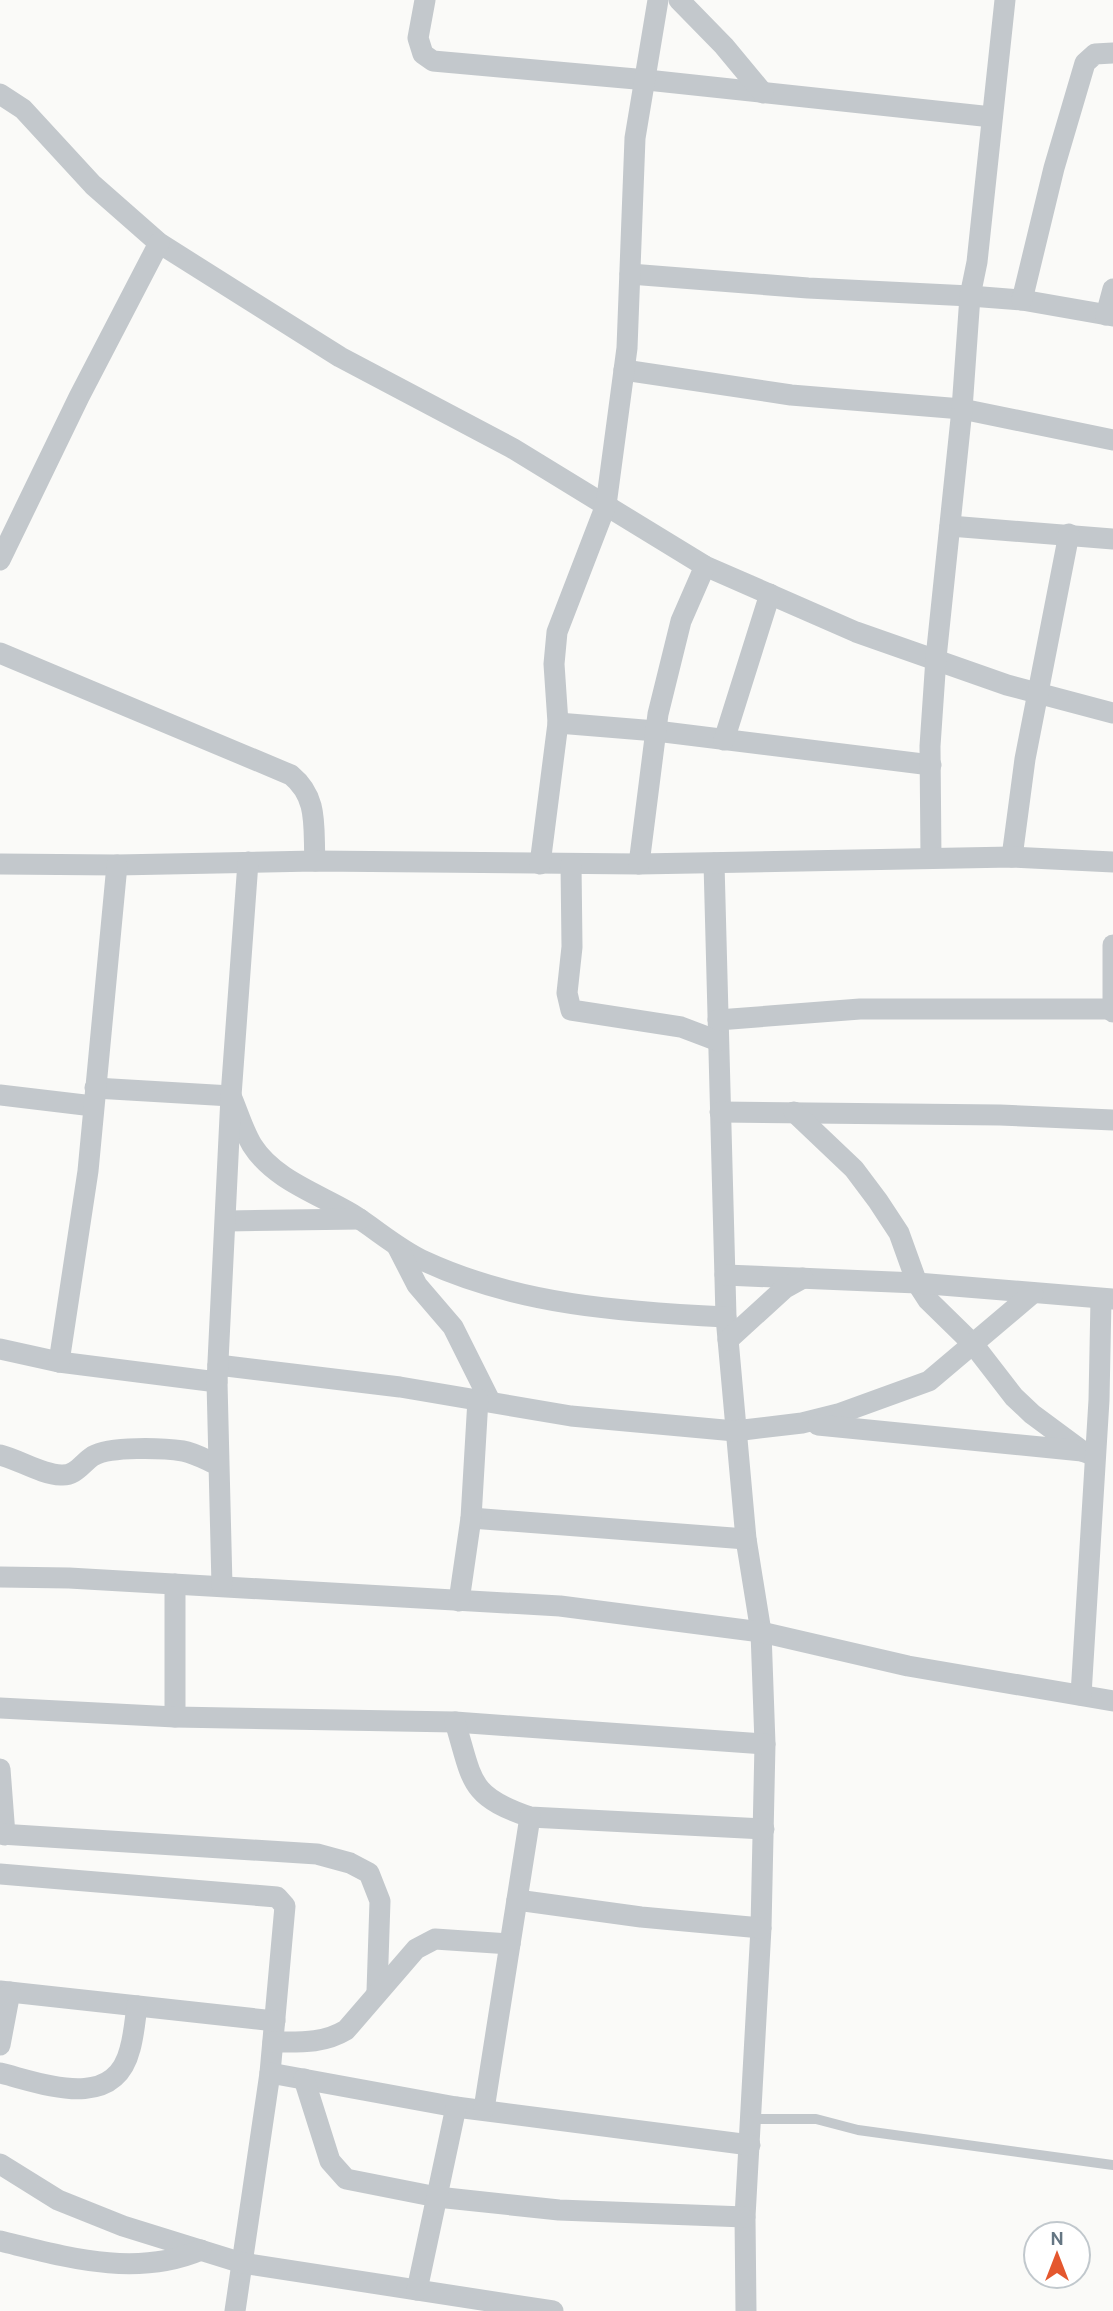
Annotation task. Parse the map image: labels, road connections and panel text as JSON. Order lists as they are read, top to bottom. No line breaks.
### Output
{"north":"top"}
